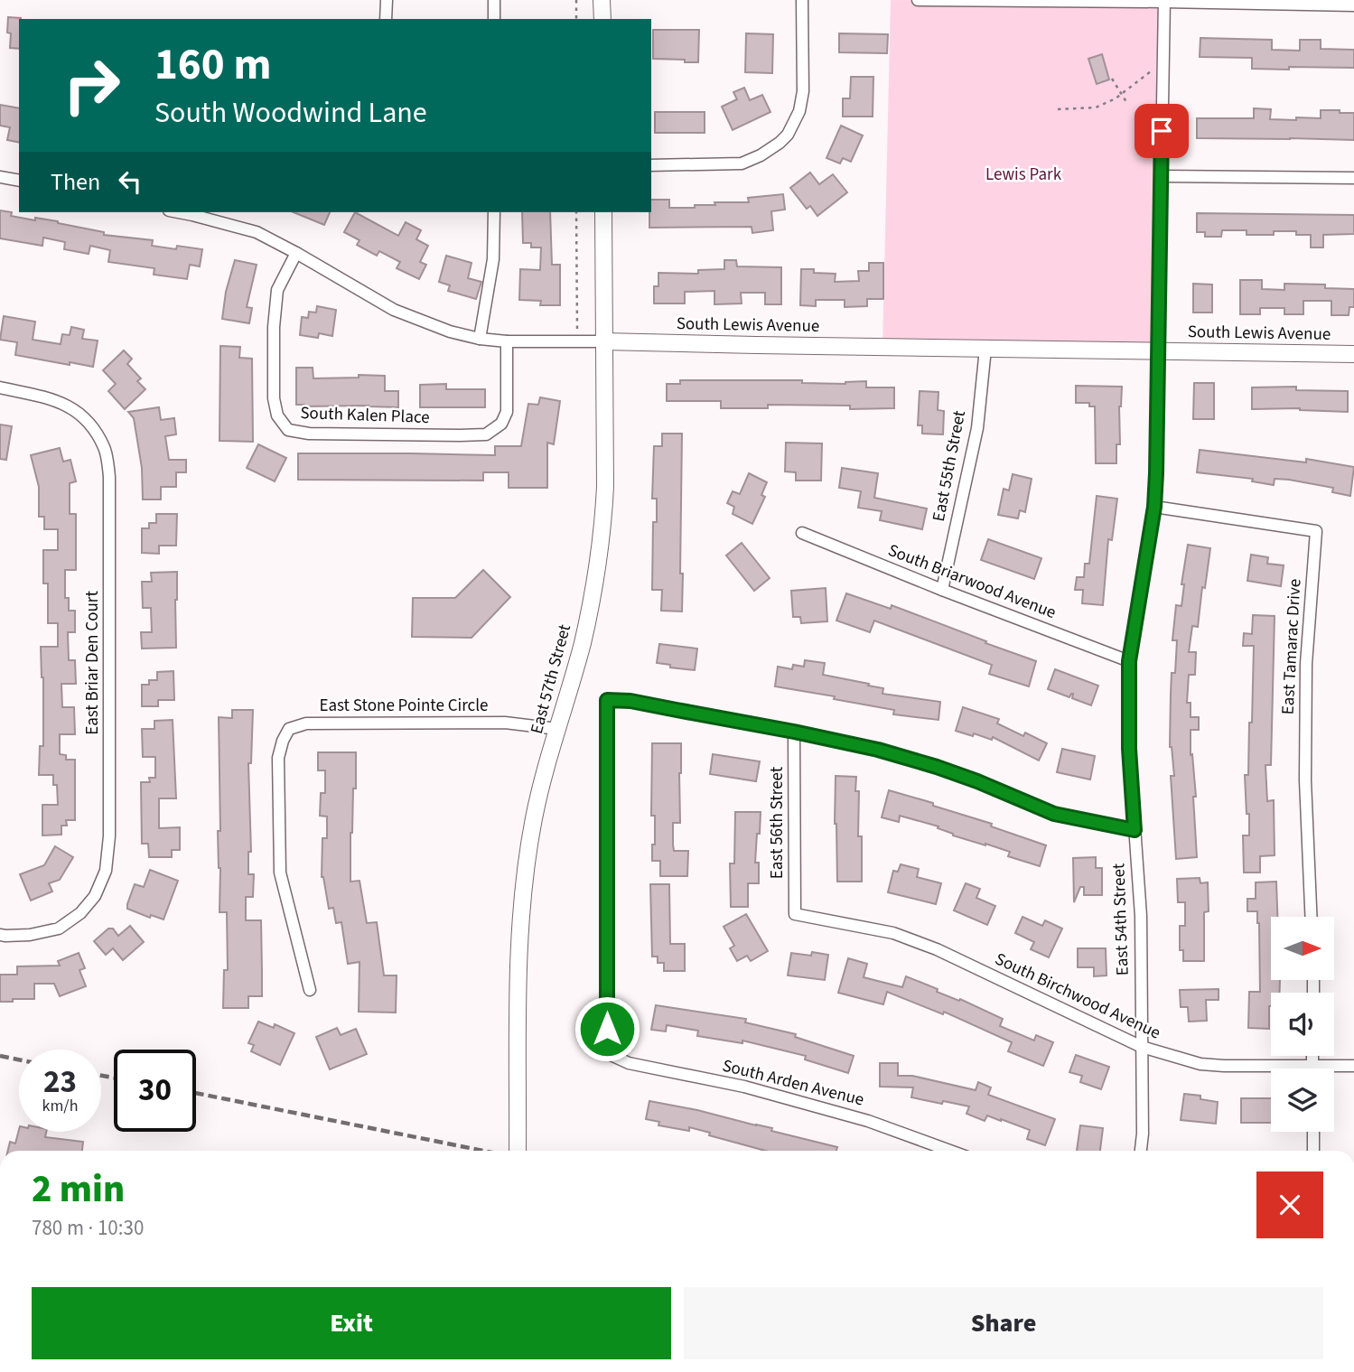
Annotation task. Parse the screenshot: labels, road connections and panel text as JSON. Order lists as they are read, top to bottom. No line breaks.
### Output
{"streets":{"main road":["South Lewis Avenue","East 57th Street"],"street":["South Kalen Place","East 55th Street","South Briarwood Avenue","East Tamarac Drive","East Briar Den Court","East Stone Pointe Circle","East 56th Street","East 54th Street","South Birchwood Avenue","South Arden Avenue"]},"crossings":[["South Lewis Avenue","South Kalen Place"],["South Lewis Avenue","East 55th Street"],["South Lewis Avenue","East 57th Street"],["South Lewis Avenue","East 54th Street"],["East 55th Street","South Briarwood Avenue"],["South Briarwood Avenue","East 54th Street"],["East Tamarac Drive","East 54th Street"],["East 57th Street","East Stone Pointe Circle"],["East 56th Street","South Birchwood Avenue"],["East 56th Street","South Arden Avenue"],["East 54th Street","South Birchwood Avenue"]],"parks":["Lewis Park"],"north":"right","page":{"turn":["160 m","South Woodwind Lane"],"then":"Then","speed":"23 km/h","limit":"30","heading":["2 min","780 m · 10:30"],"buttons":["Exit","Share"]}}
